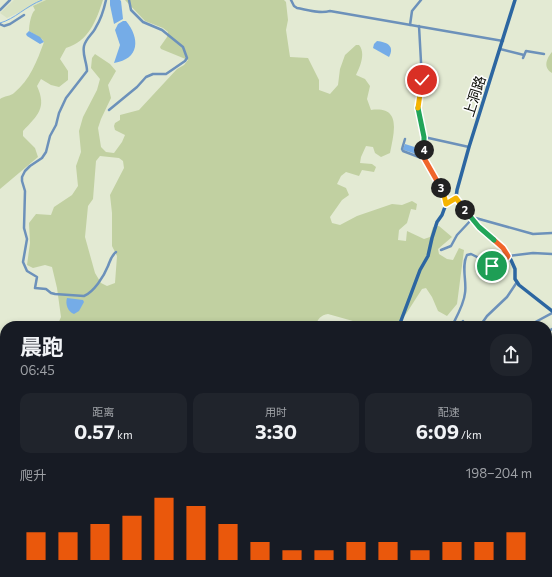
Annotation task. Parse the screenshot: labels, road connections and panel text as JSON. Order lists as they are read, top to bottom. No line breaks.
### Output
{"streets":{"street":["上洞路"]},"page":{"pins":["4","3","2"],"heading":["晨跑","06:45"],"stats":[["距离","0.57 km"],["用时","3:30"],["配速","6:09 /km"]],"chart":["爬升","198–204 m"]}}
